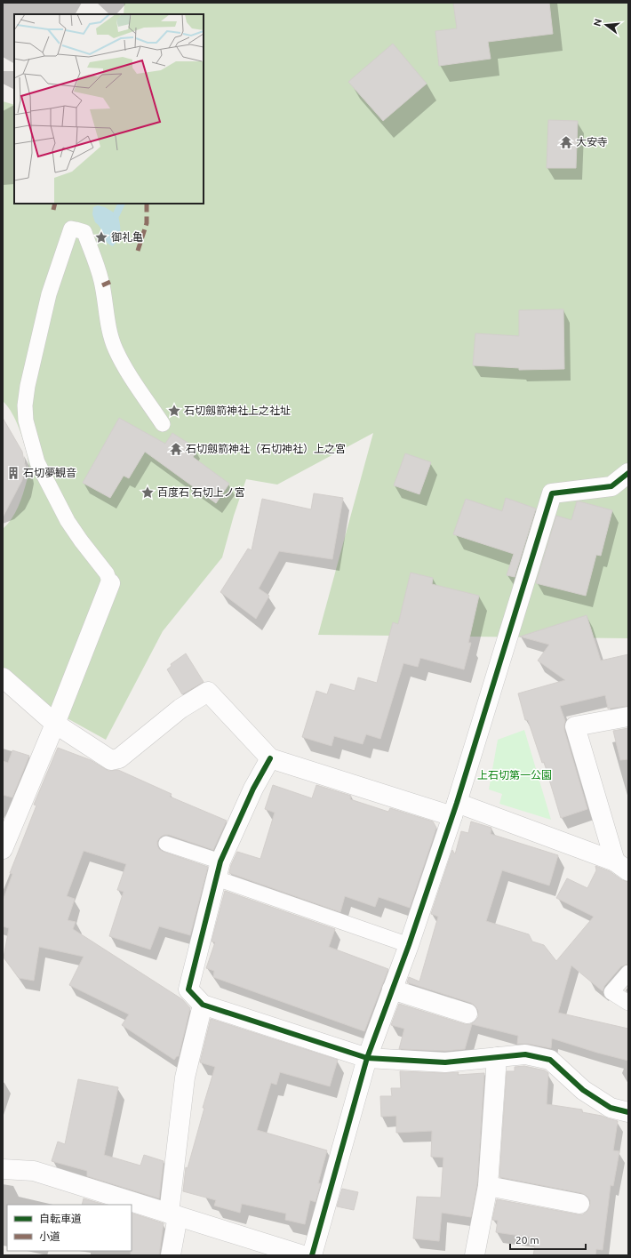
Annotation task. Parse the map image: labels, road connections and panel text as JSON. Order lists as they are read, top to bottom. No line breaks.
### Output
{"parks":["上石切第一公園"],"places":{"temple":["大安寺","石切劔箭神社（石切神社）上之宮"],"place":["御礼亀","石切劔箭神社上之社址","百度石 石切上ノ宮"],"building":["石切夢観音"]},"legend":["自転車道","小道"],"scale_bar":"20 m","north":"left"}
